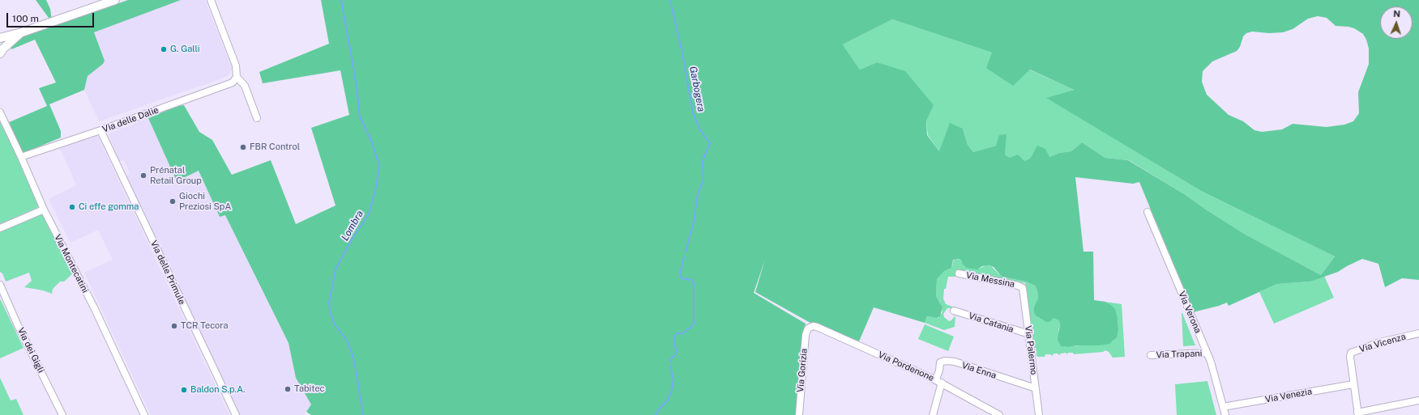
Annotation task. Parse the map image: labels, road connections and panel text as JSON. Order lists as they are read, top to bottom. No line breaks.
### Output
{"streets":{"street":["Via delle Dalie","Via Montecatini","Via delle Primule","Via Messina","Via Verona","Via Catania","Via Vicenza","Via dei Gigli","Via Palermo","Via Trapani","Via Pordenone","Via Gorizia","Via Enna","Via Venezia"]},"crossings":[["Via delle Dalie","Via Montecatini"],["Via delle Dalie","Via delle Primule"],["Via Messina","Via Palermo"],["Via Verona","Via Trapani"],["Via Verona","Via Venezia"],["Via Catania","Via Palermo"],["Via Vicenza","Via Venezia"],["Via Palermo","Via Enna"],["Via Pordenone","Via Gorizia"],["Via Pordenone","Via Enna"]],"water":["Garbogera","Lombra"],"places":["G. Galli","FBR Control","Prénatal Retail Group","Giochi Preziosi SpA","Ci effe gomma","TCR Tecora","Tabitec","Baldon S.p.A."],"scale_bar":"100 m","north":"top"}
